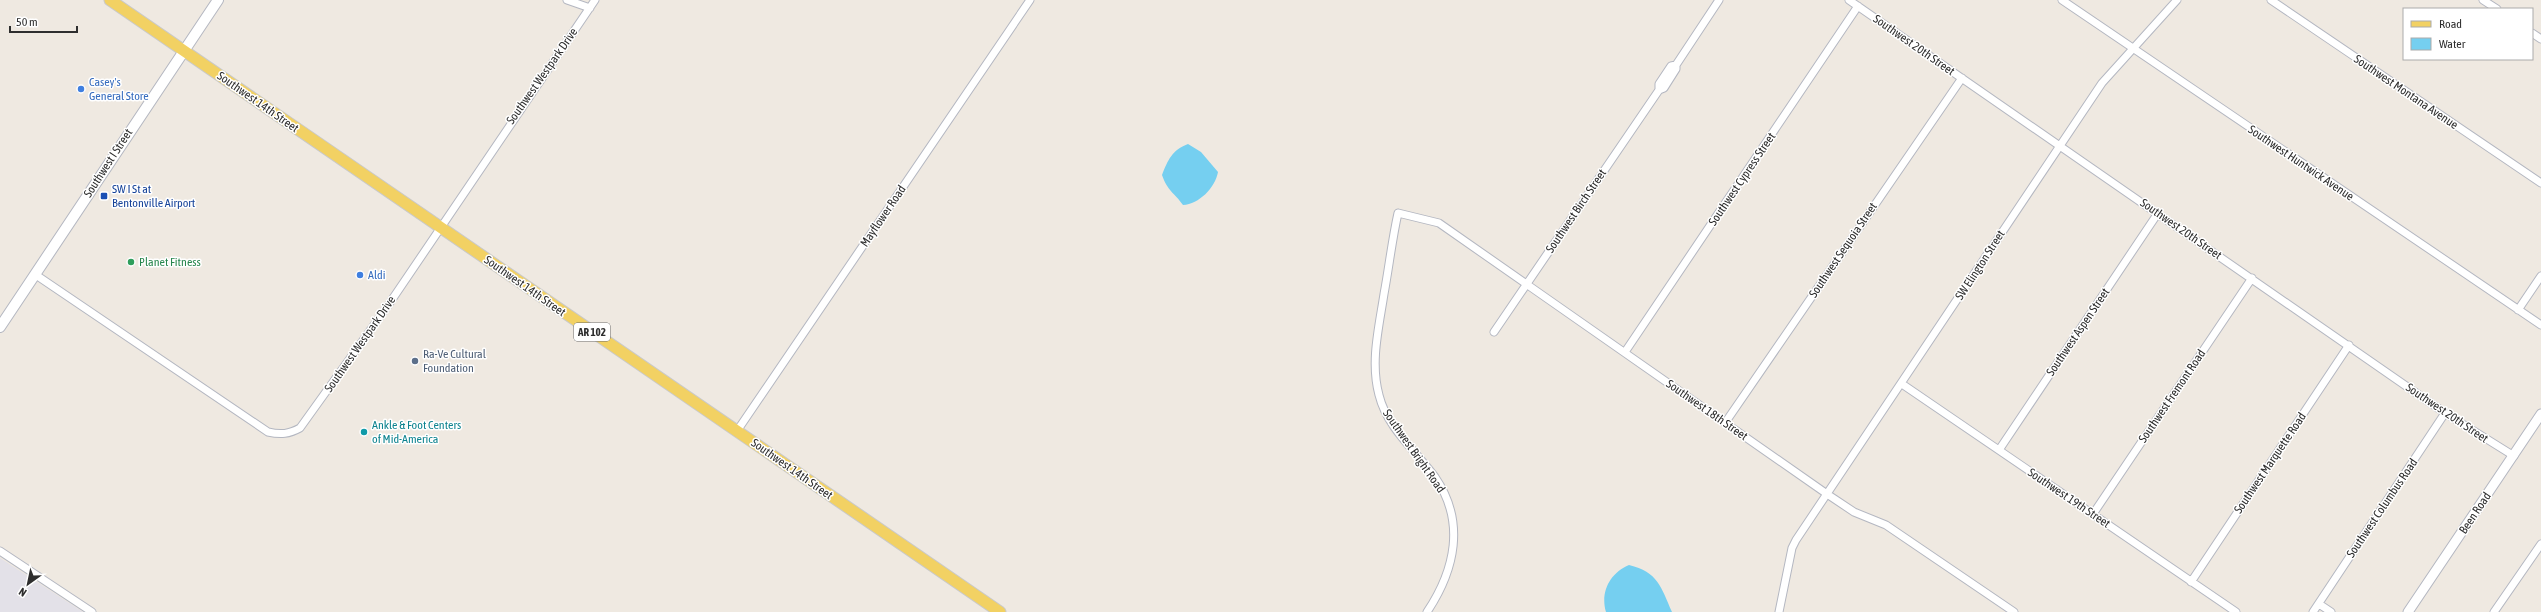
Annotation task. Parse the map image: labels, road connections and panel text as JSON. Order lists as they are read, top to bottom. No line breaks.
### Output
{"streets":{"main road":["Southwest 14th Street","Southwest I Street","AR 102"],"street":["Southwest 20th Street","Southwest Westpark Drive","Southwest Montana Avenue","Southwest Huntwick Avenue","Southwest Cypress Street","Southwest Birch Street","Mayflower Road","Southwest Sequoia Street","SW Elington Street","Southwest Aspen Street","Southwest Fremont Road","Southwest 18th Street","Southwest Bright Road","Southwest Marquette Road","Southwest 19th Street","Southwest Columbus Road","Been Road"]},"crossings":[["Southwest 20th Street","Southwest Cypress Street"],["Southwest 20th Street","Southwest Sequoia Street"],["Southwest 20th Street","SW Elington Street"],["Southwest 20th Street","Southwest Aspen Street"],["Southwest 20th Street","Southwest Fremont Road"],["Southwest 20th Street","Southwest Marquette Road"],["Southwest 20th Street","Southwest Columbus Road"],["Southwest 20th Street","Been Road"],["Southwest Westpark Drive","Southwest 14th Street"],["Southwest Westpark Drive","Southwest I Street"],["Southwest 14th Street","Southwest I Street"],["Southwest 14th Street","Mayflower Road"],["Southwest Huntwick Avenue","SW Elington Street"],["Southwest Cypress Street","Southwest 18th Street"],["Southwest Birch Street","Southwest 18th Street"],["Southwest Sequoia Street","Southwest 18th Street"],["SW Elington Street","Southwest 18th Street"],["SW Elington Street","Southwest 19th Street"],["Southwest Aspen Street","Southwest 19th Street"],["Southwest Fremont Road","Southwest 19th Street"],["Southwest 18th Street","Southwest Bright Road"],["Southwest Marquette Road","Southwest 19th Street"]],"places":{"other":["Casey's General Store","Planet Fitness","Aldi","Ra-Ve Cultural Foundation","Ankle & Foot Centers of Mid-America"],"transit":["SW I St at Bentonville Airport"]},"legend":["Road","Water"],"scale_bar":"50 m","north":"bottom left"}
